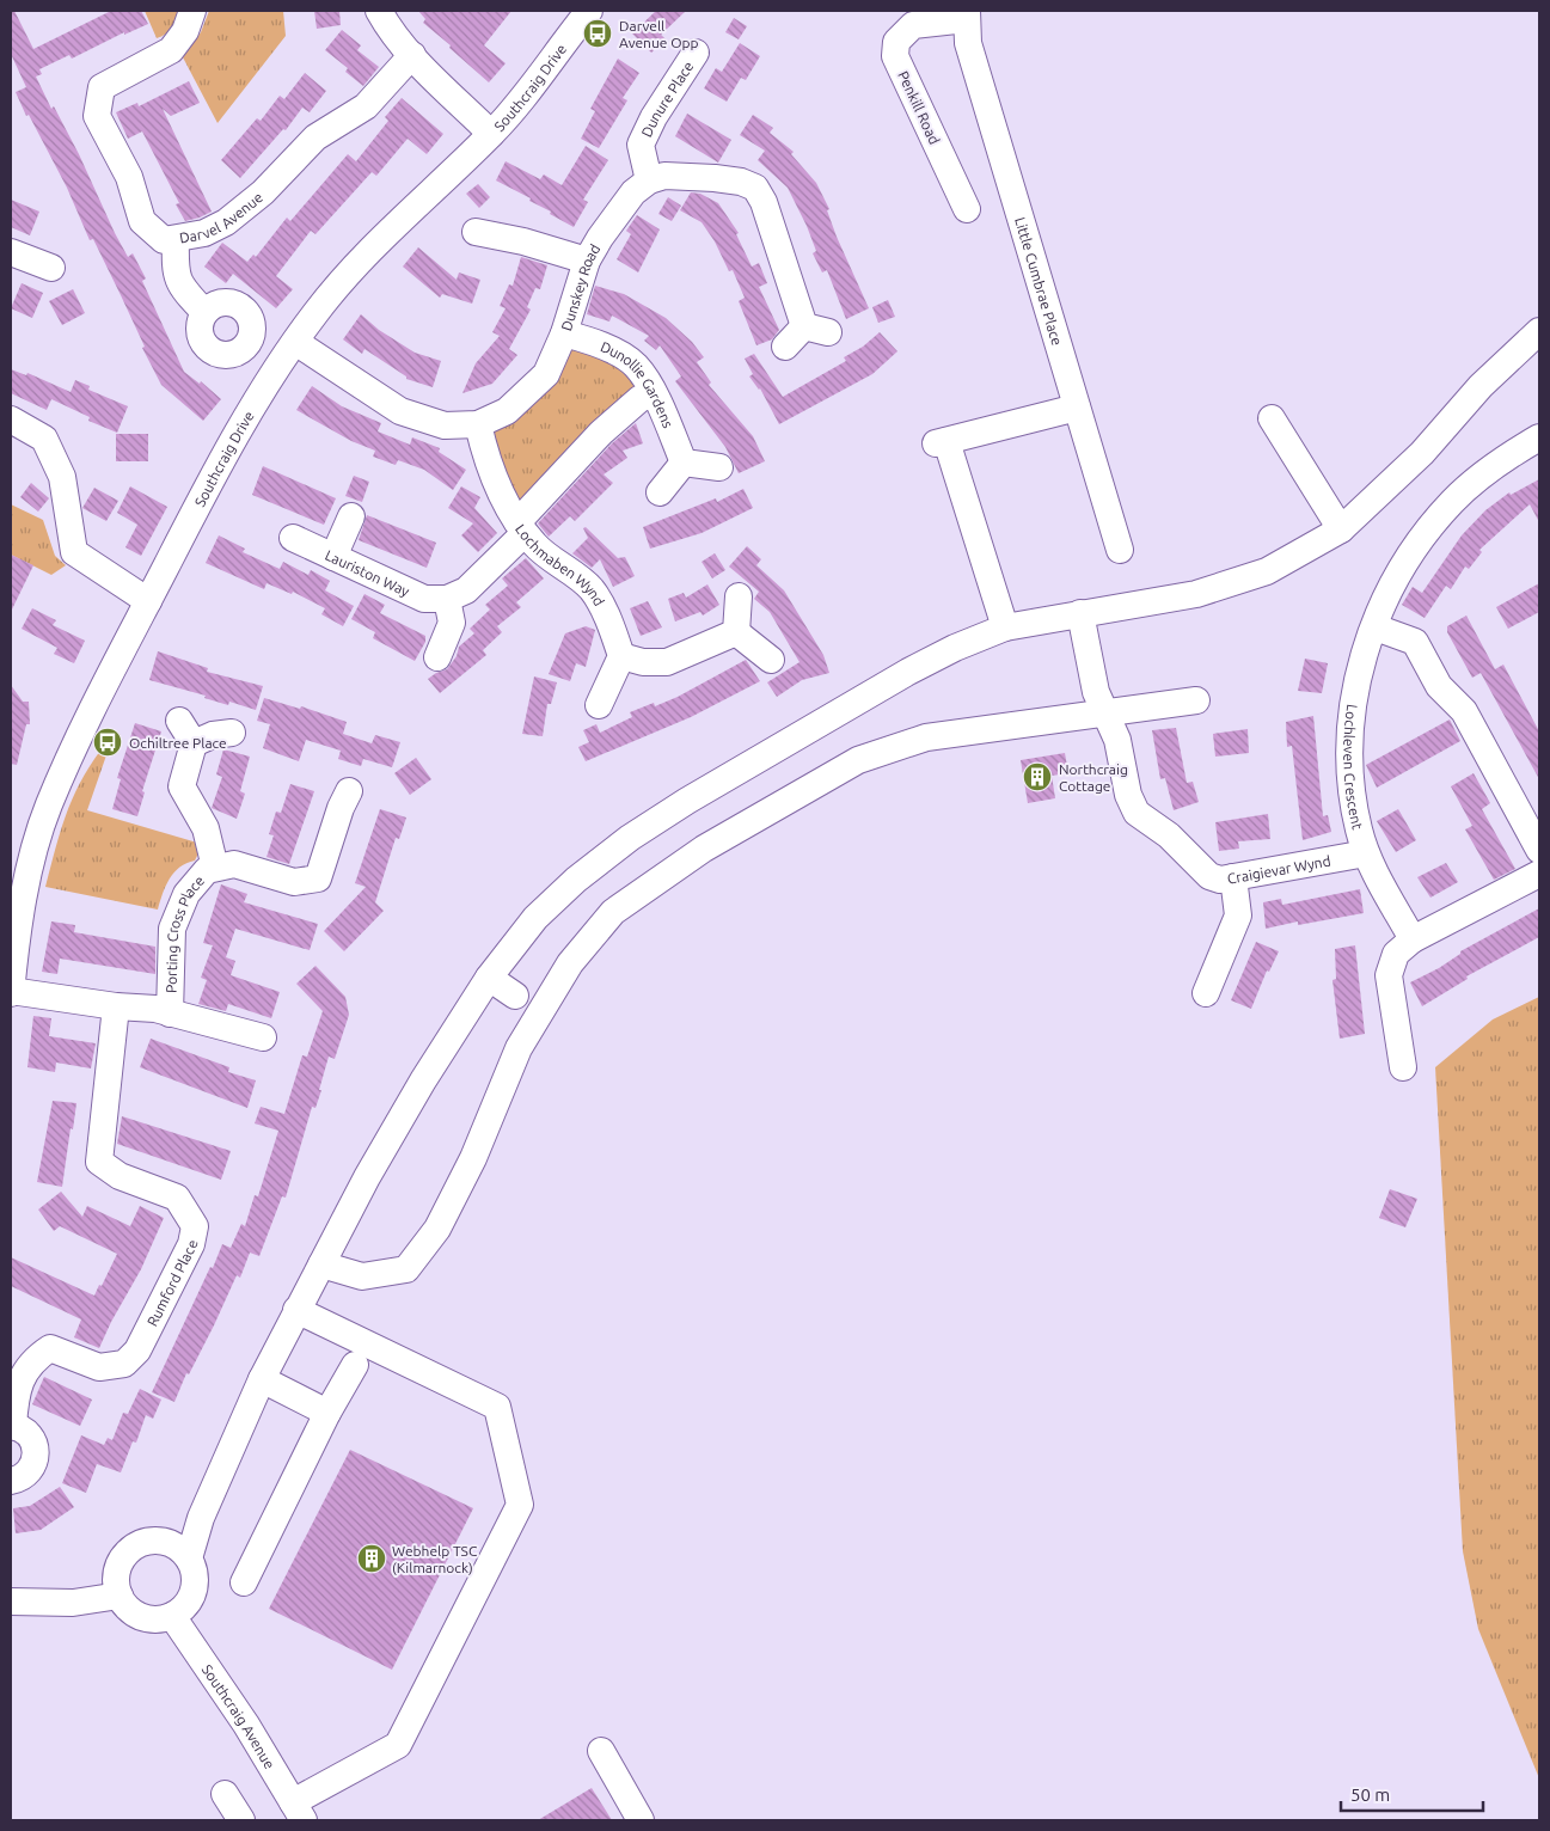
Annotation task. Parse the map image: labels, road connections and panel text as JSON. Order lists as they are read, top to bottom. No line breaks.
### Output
{"streets":{"street":["Southcraig Drive","Dunure Place","Penkill Road","Darvel Avenue","Little Cumbrae Place","Dunskey Road","Dunollie Gardens","Lochmaben Wynd","Lauriston Way","Lochleven Crescent","Craigievar Wynd","Porting Cross Place","Rumford Place","Southcraig Avenue"]},"crossings":[["Southcraig Drive","Dunskey Road"],["Dunure Place","Dunskey Road"],["Penkill Road","Little Cumbrae Place"],["Dunskey Road","Dunollie Gardens"],["Dunskey Road","Lochmaben Wynd"],["Lochleven Crescent","Craigievar Wynd"]],"places":{"bus stop":["Darvell Avenue Opp","Ochiltree Place"],"building":["Northcraig Cottage","Webhelp TSC (Kilmarnock)"]},"scale_bar":"50 m"}
